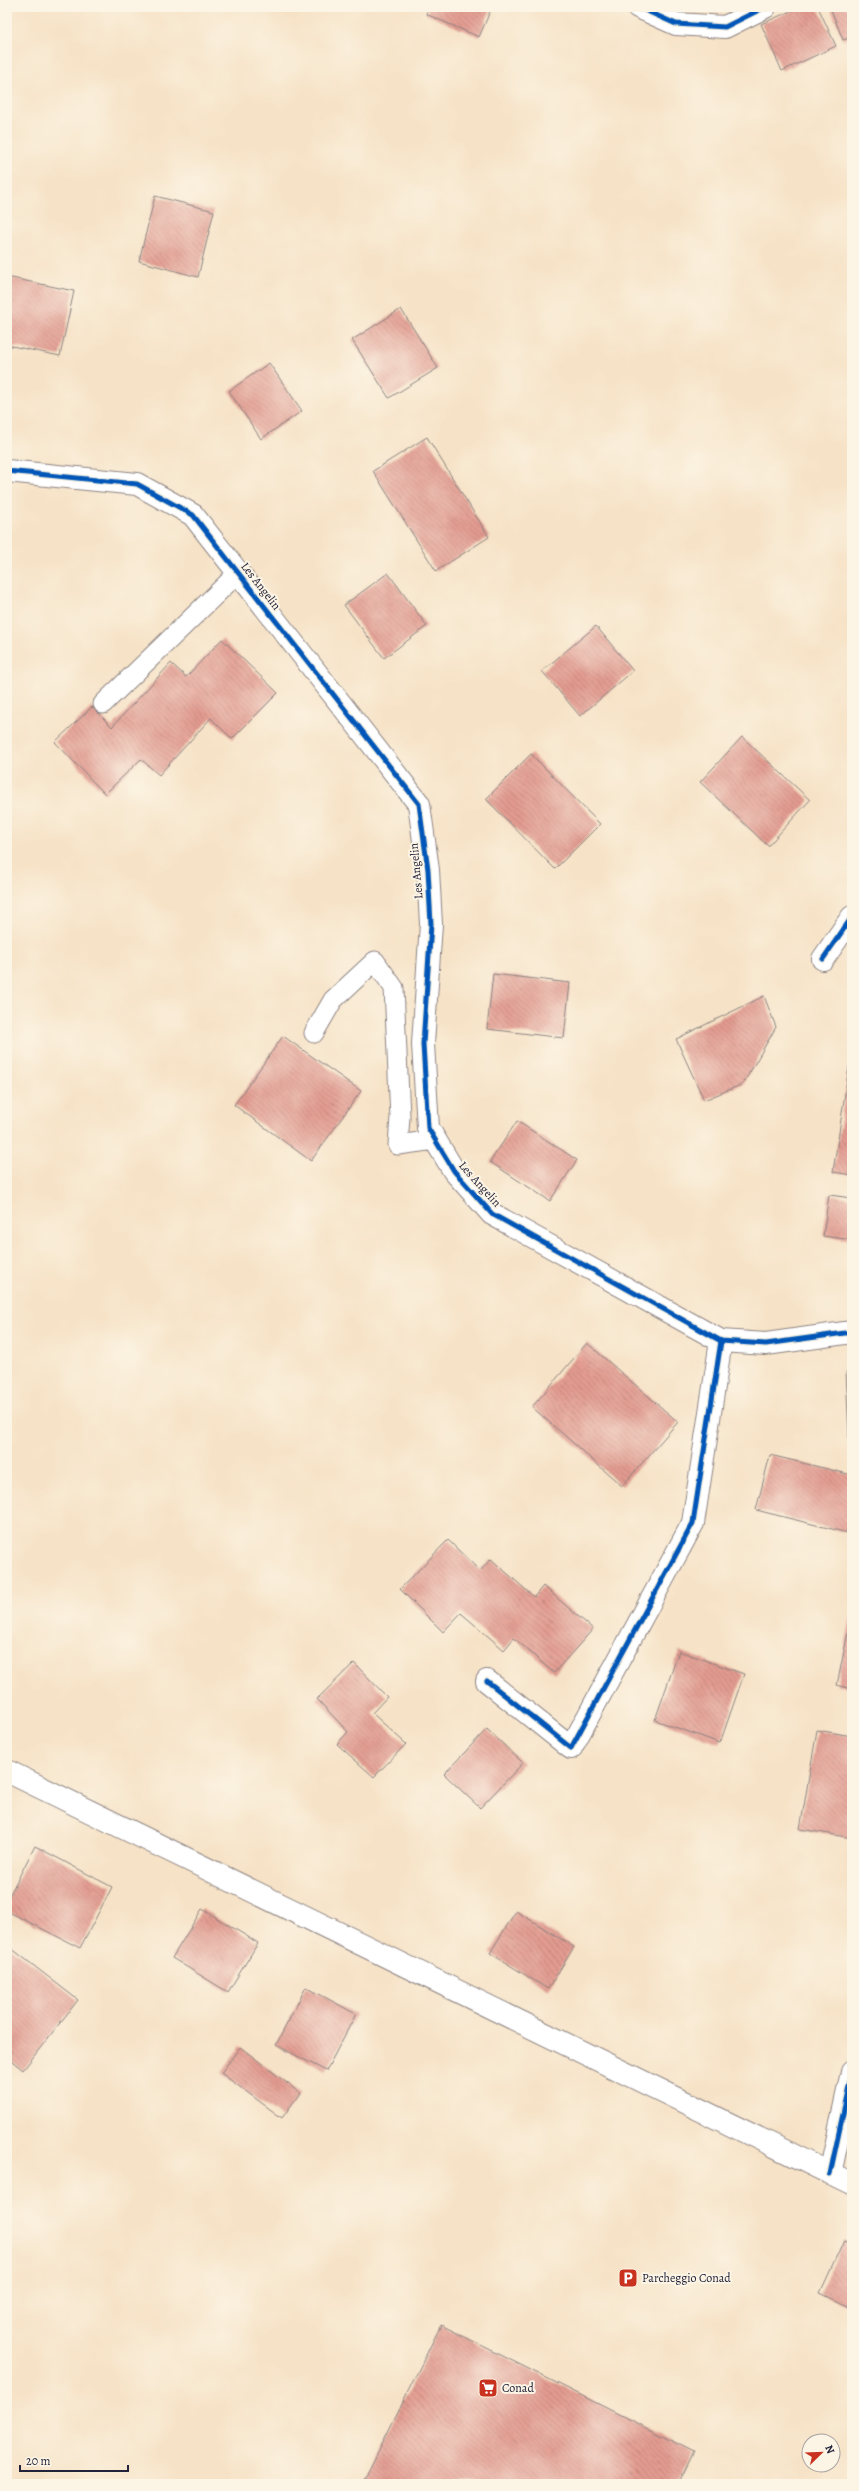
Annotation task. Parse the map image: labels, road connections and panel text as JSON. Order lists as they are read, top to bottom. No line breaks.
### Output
{"streets":{"street":["Les Angelin"]},"places":{"parking":["Parcheggio Conad"],"supermarket":["Conad"]},"scale_bar":"20 m","north":"top right"}
